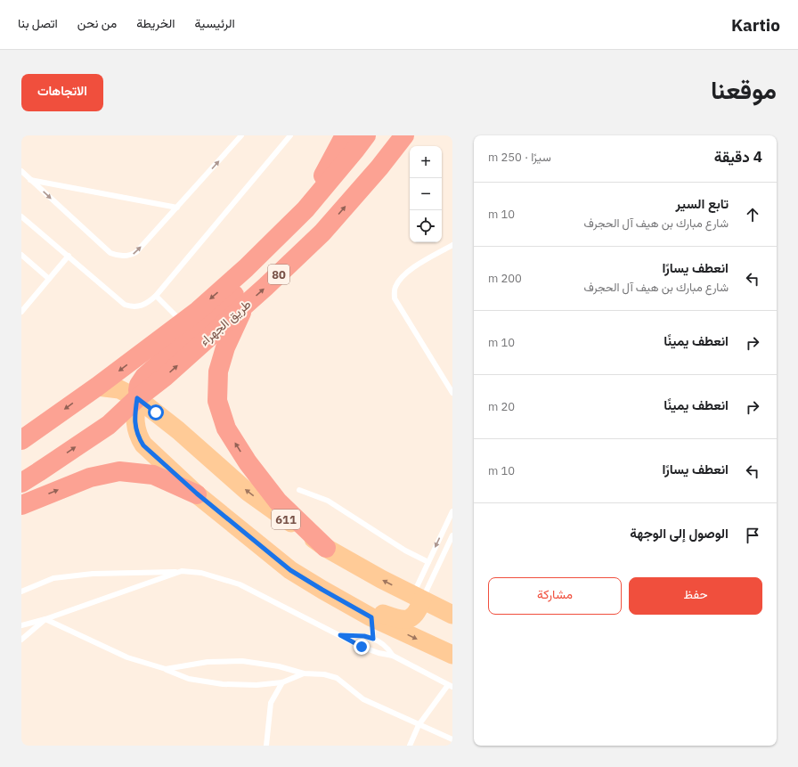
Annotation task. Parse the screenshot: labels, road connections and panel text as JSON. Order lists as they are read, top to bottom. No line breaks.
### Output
{"streets":{"highway":["80","طريق الجهراء"],"main road":["611"]},"crossings":[["80","611"]],"page":{"header":"Kartio","nav":["الرئيسية","الخريطة","من نحن","اتصل بنا"],"title":"موقعنا","buttons":["الاتجاهات",["حفظ","مشاركة"]],"heading":["4 دقيقة","سيرًا · 250 m"],"map_buttons":["+","−"],"list":[["تابع السير","شارع مبارك بن هيف آل الحجرف","10 m"],["انعطف يسارًا","شارع مبارك بن هيف آل الحجرف","200 m"],["انعطف يمينًا","10 m"],["انعطف يمينًا","20 m"],["انعطف يسارًا","10 m"],"الوصول إلى الوجهة"]}}
